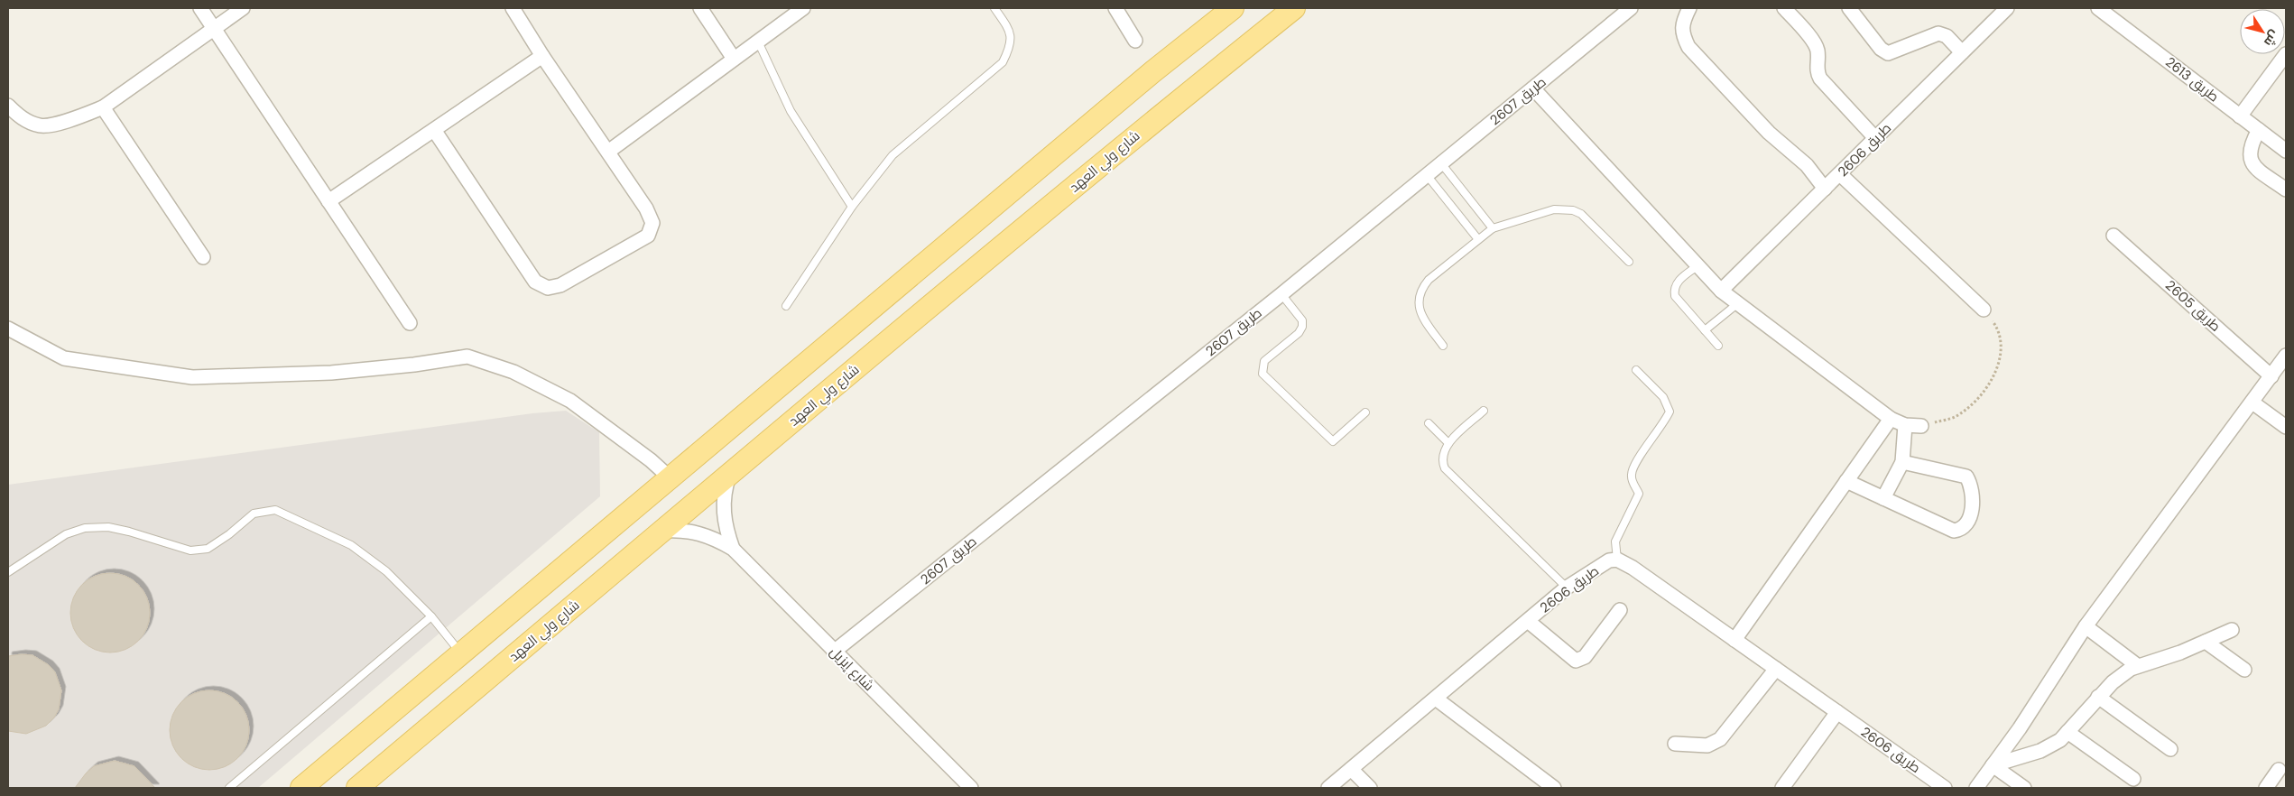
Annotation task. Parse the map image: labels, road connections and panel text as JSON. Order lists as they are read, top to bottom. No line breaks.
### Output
{"streets":{"main road":["شارع ولي العهد"],"street":["طريق 2613","طريق 2607","طريق 2606","طريق 2605","شارع إيزيل"]},"crossings":[["طريق 2607","شارع إيزيل"],["شارع ولي العهد","شارع إيزيل"]],"north":"bottom right"}
